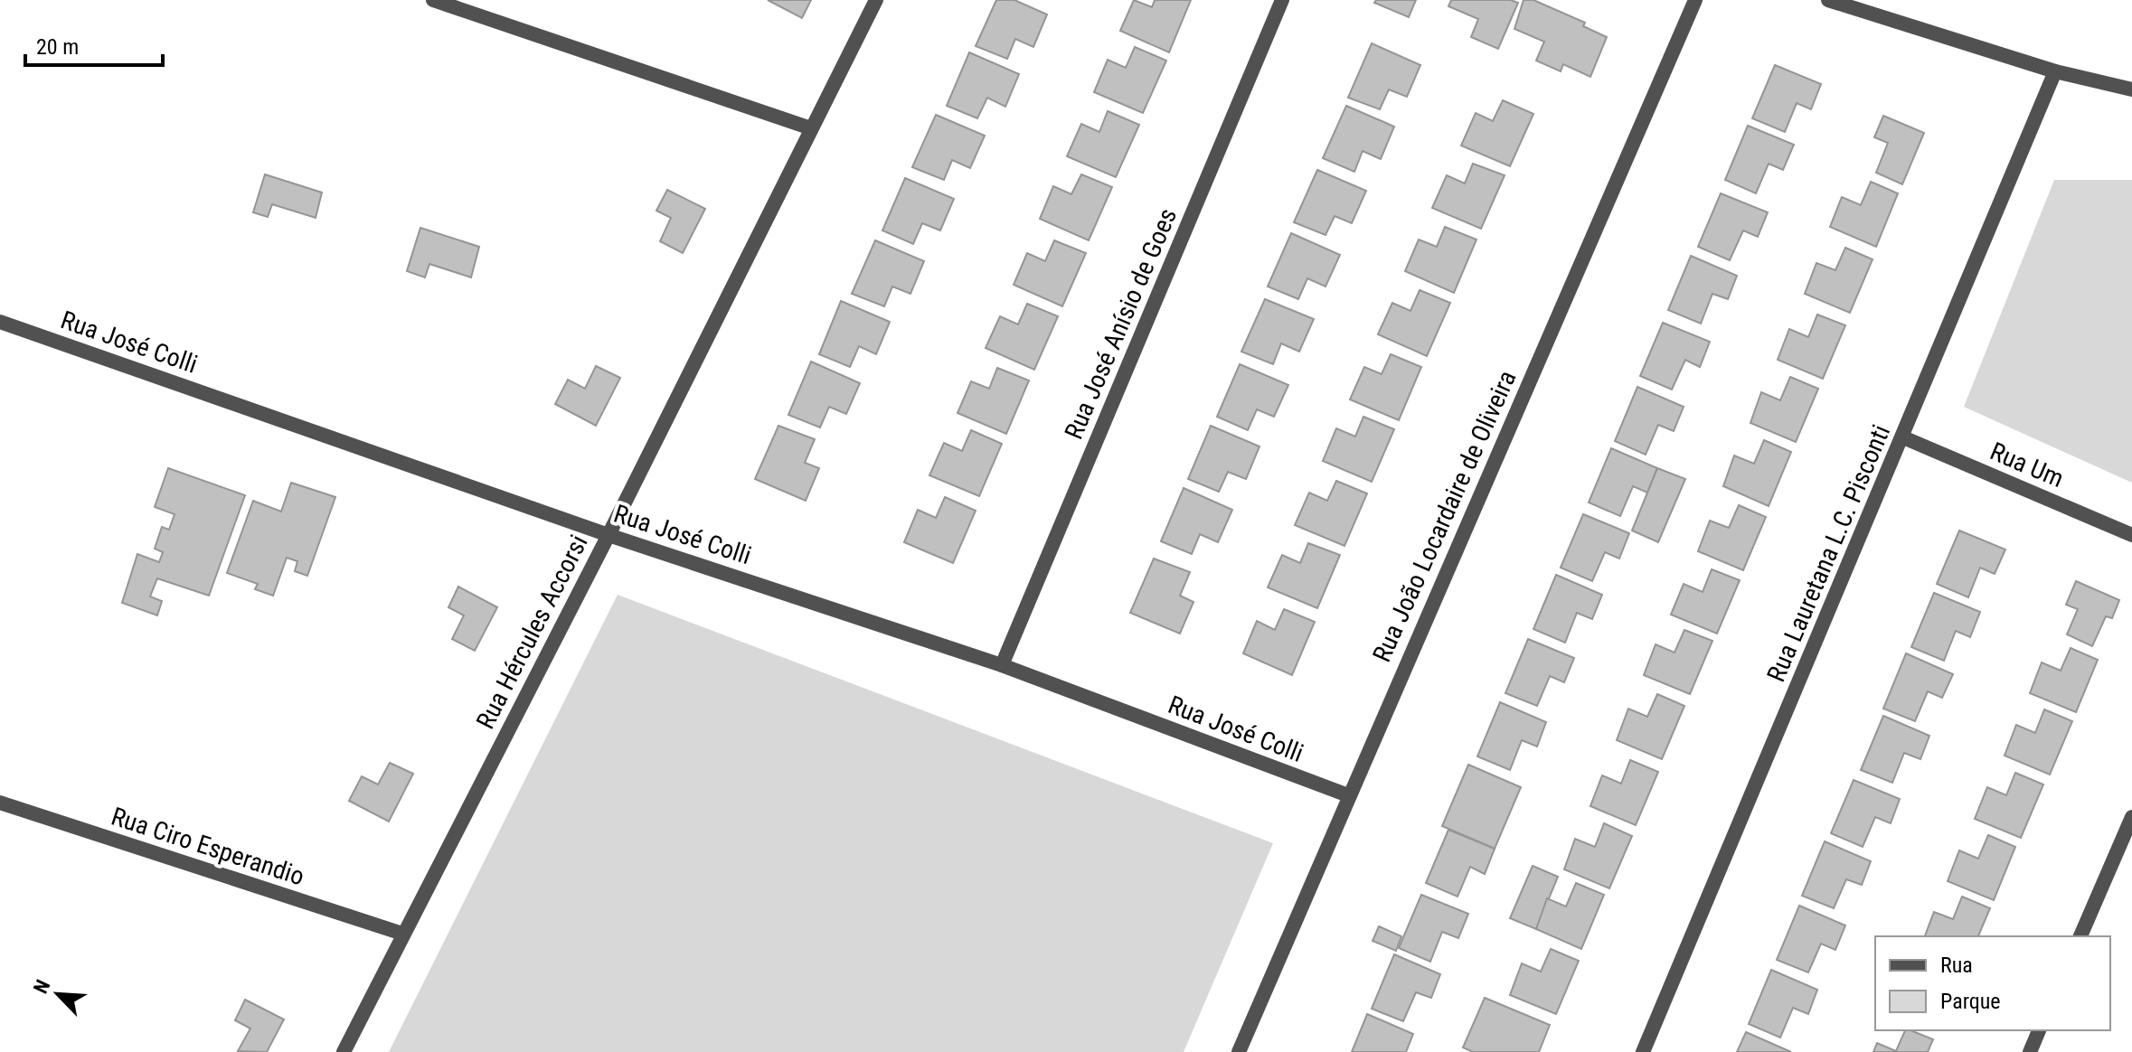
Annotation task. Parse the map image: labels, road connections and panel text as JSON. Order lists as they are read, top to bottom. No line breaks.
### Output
{"streets":{"street":["Rua José Anísio de Goes","Rua José Colli","Rua Um","Rua João Locardaire de Oliveira","Rua Lauretana L.C. Pisconti","Rua Hércules Accorsi","Rua Ciro Esperandio"]},"crossings":[["Rua José Anísio de Goes","Rua José Colli"],["Rua José Colli","Rua João Locardaire de Oliveira"],["Rua José Colli","Rua Hércules Accorsi"],["Rua Um","Rua Lauretana L.C. Pisconti"],["Rua Hércules Accorsi","Rua Ciro Esperandio"]],"legend":["Rua","Parque"],"scale_bar":"20 m","north":"top left"}
